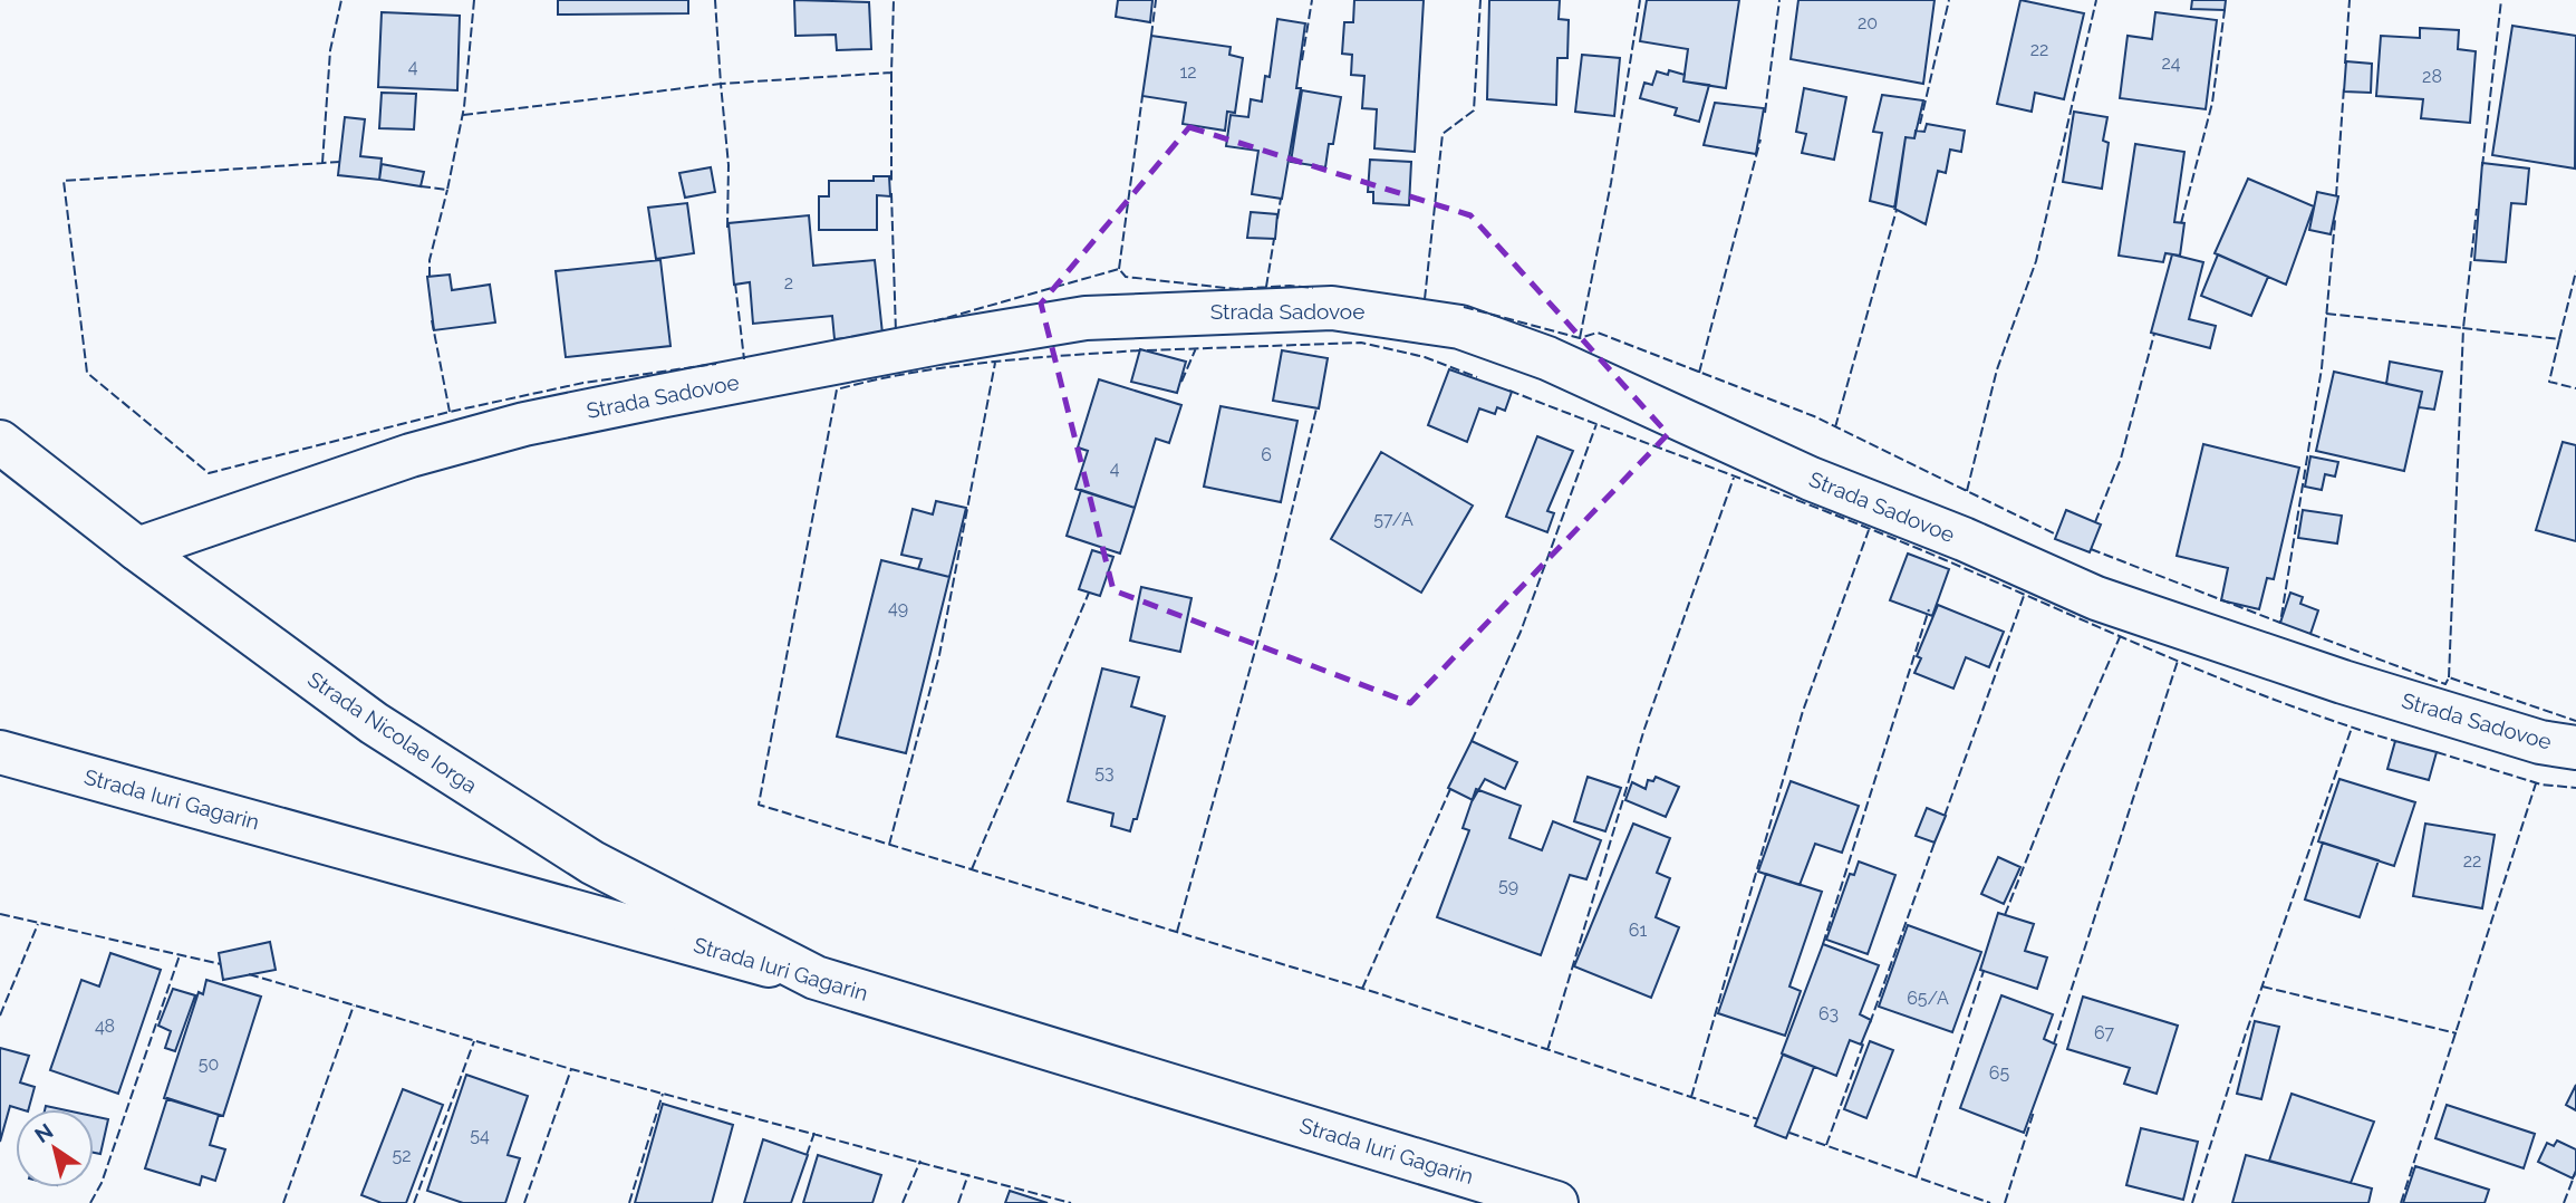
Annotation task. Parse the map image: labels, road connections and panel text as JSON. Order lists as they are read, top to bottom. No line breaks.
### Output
{"streets":{"street":["Strada Sadovoe","Strada Nicolae Iorga","Strada Iuri Gagarin"]},"crossings":[["Strada Sadovoe","Strada Nicolae Iorga"],["Strada Nicolae Iorga","Strada Iuri Gagarin"]],"house_numbers":["20","22","24","4","12","28","2","6","4","57/A","49","53","22","59","61","65/A","63","48","67","50","65","54","52"],"north":"top left"}
